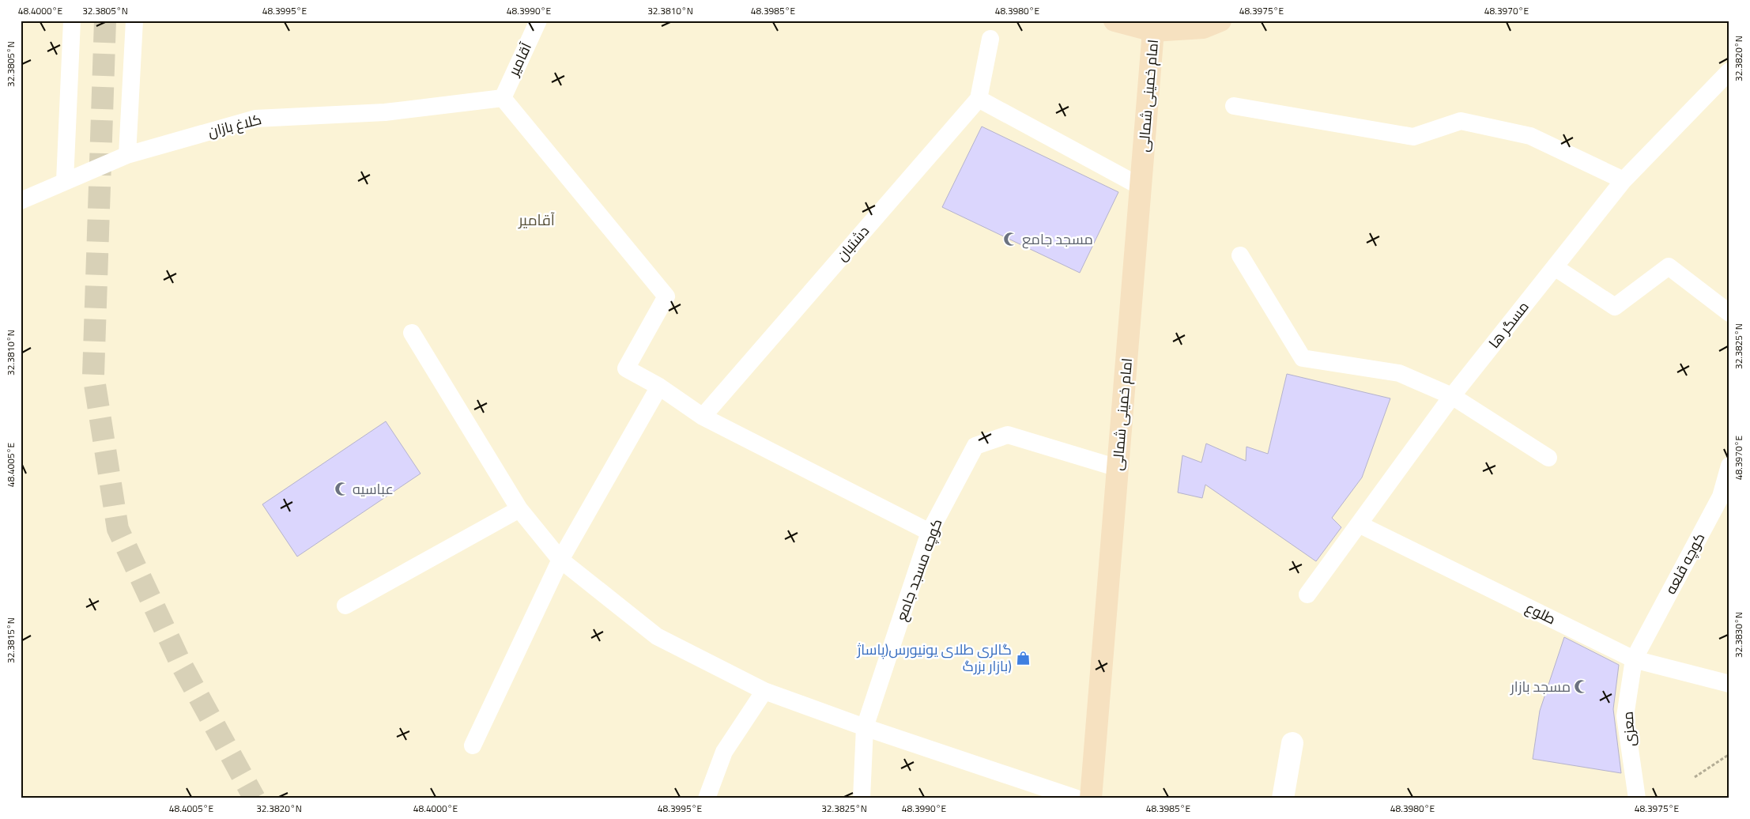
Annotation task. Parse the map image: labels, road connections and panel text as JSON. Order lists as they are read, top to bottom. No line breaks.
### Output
{"streets":{"main road":["امام خمینی شمالی"],"lane":["آقامیر","کلاغ بازان","دشتبان","مسگر ها","کوچه قلعه","کوچه مسجد جامع","طلوع","معزی"]},"crossings":[["آقامیر","کلاغ بازان"],["امام خمینی شمالی","کوچه مسجد جامع"],["مسگر ها","طلوع"],["کوچه قلعه","طلوع"],["کوچه قلعه","معزی"],["طلوع","معزی"]],"districts":["آقامیر"],"places":{"mosque":["مسجد جامع","عباسیه","مسجد بازار"],"shop":["گالری طلای یونیورس(پاساژ بازار بزرگ)"]},"coordinates":["48.4000°E","32.3805°N","48.3995°E","48.3990°E","32.3810°N","48.3985°E","48.3980°E","48.3975°E","48.3970°E","32.3820°N","32.3825°N","48.4005°E","32.3830°N","32.3815°N"]}
